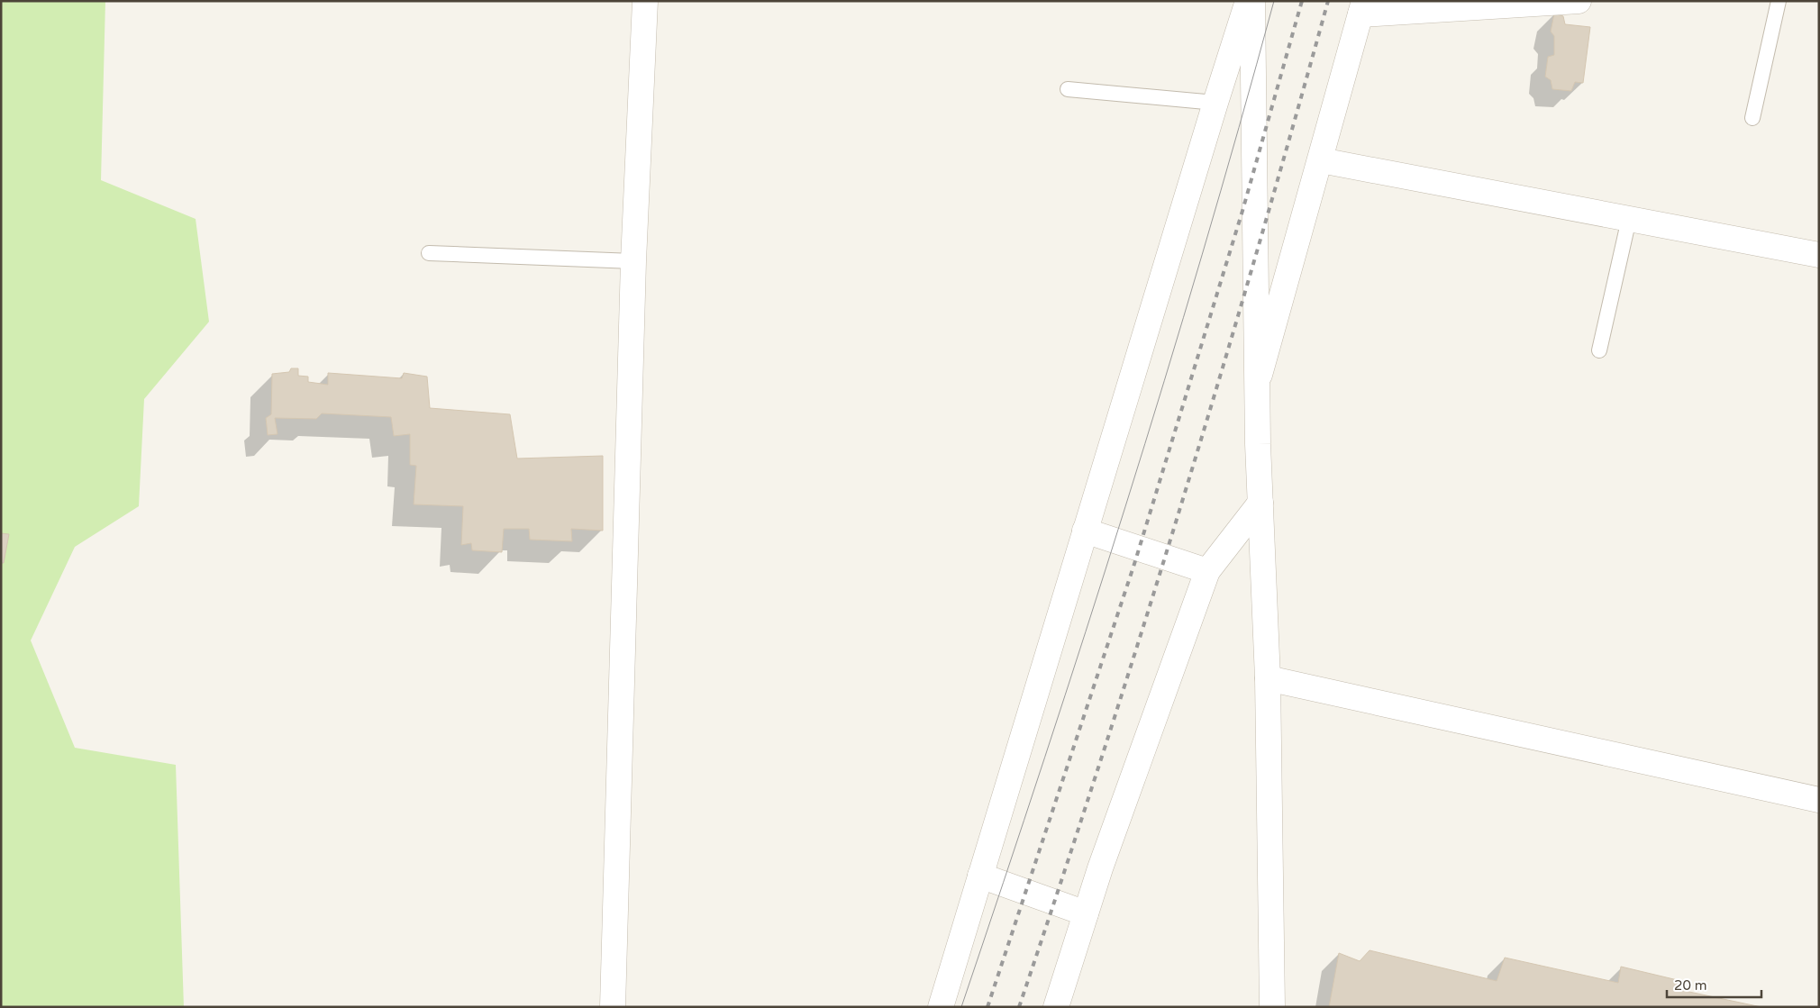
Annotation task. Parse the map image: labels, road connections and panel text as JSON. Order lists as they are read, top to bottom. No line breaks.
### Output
{"scale_bar":"20 m"}
